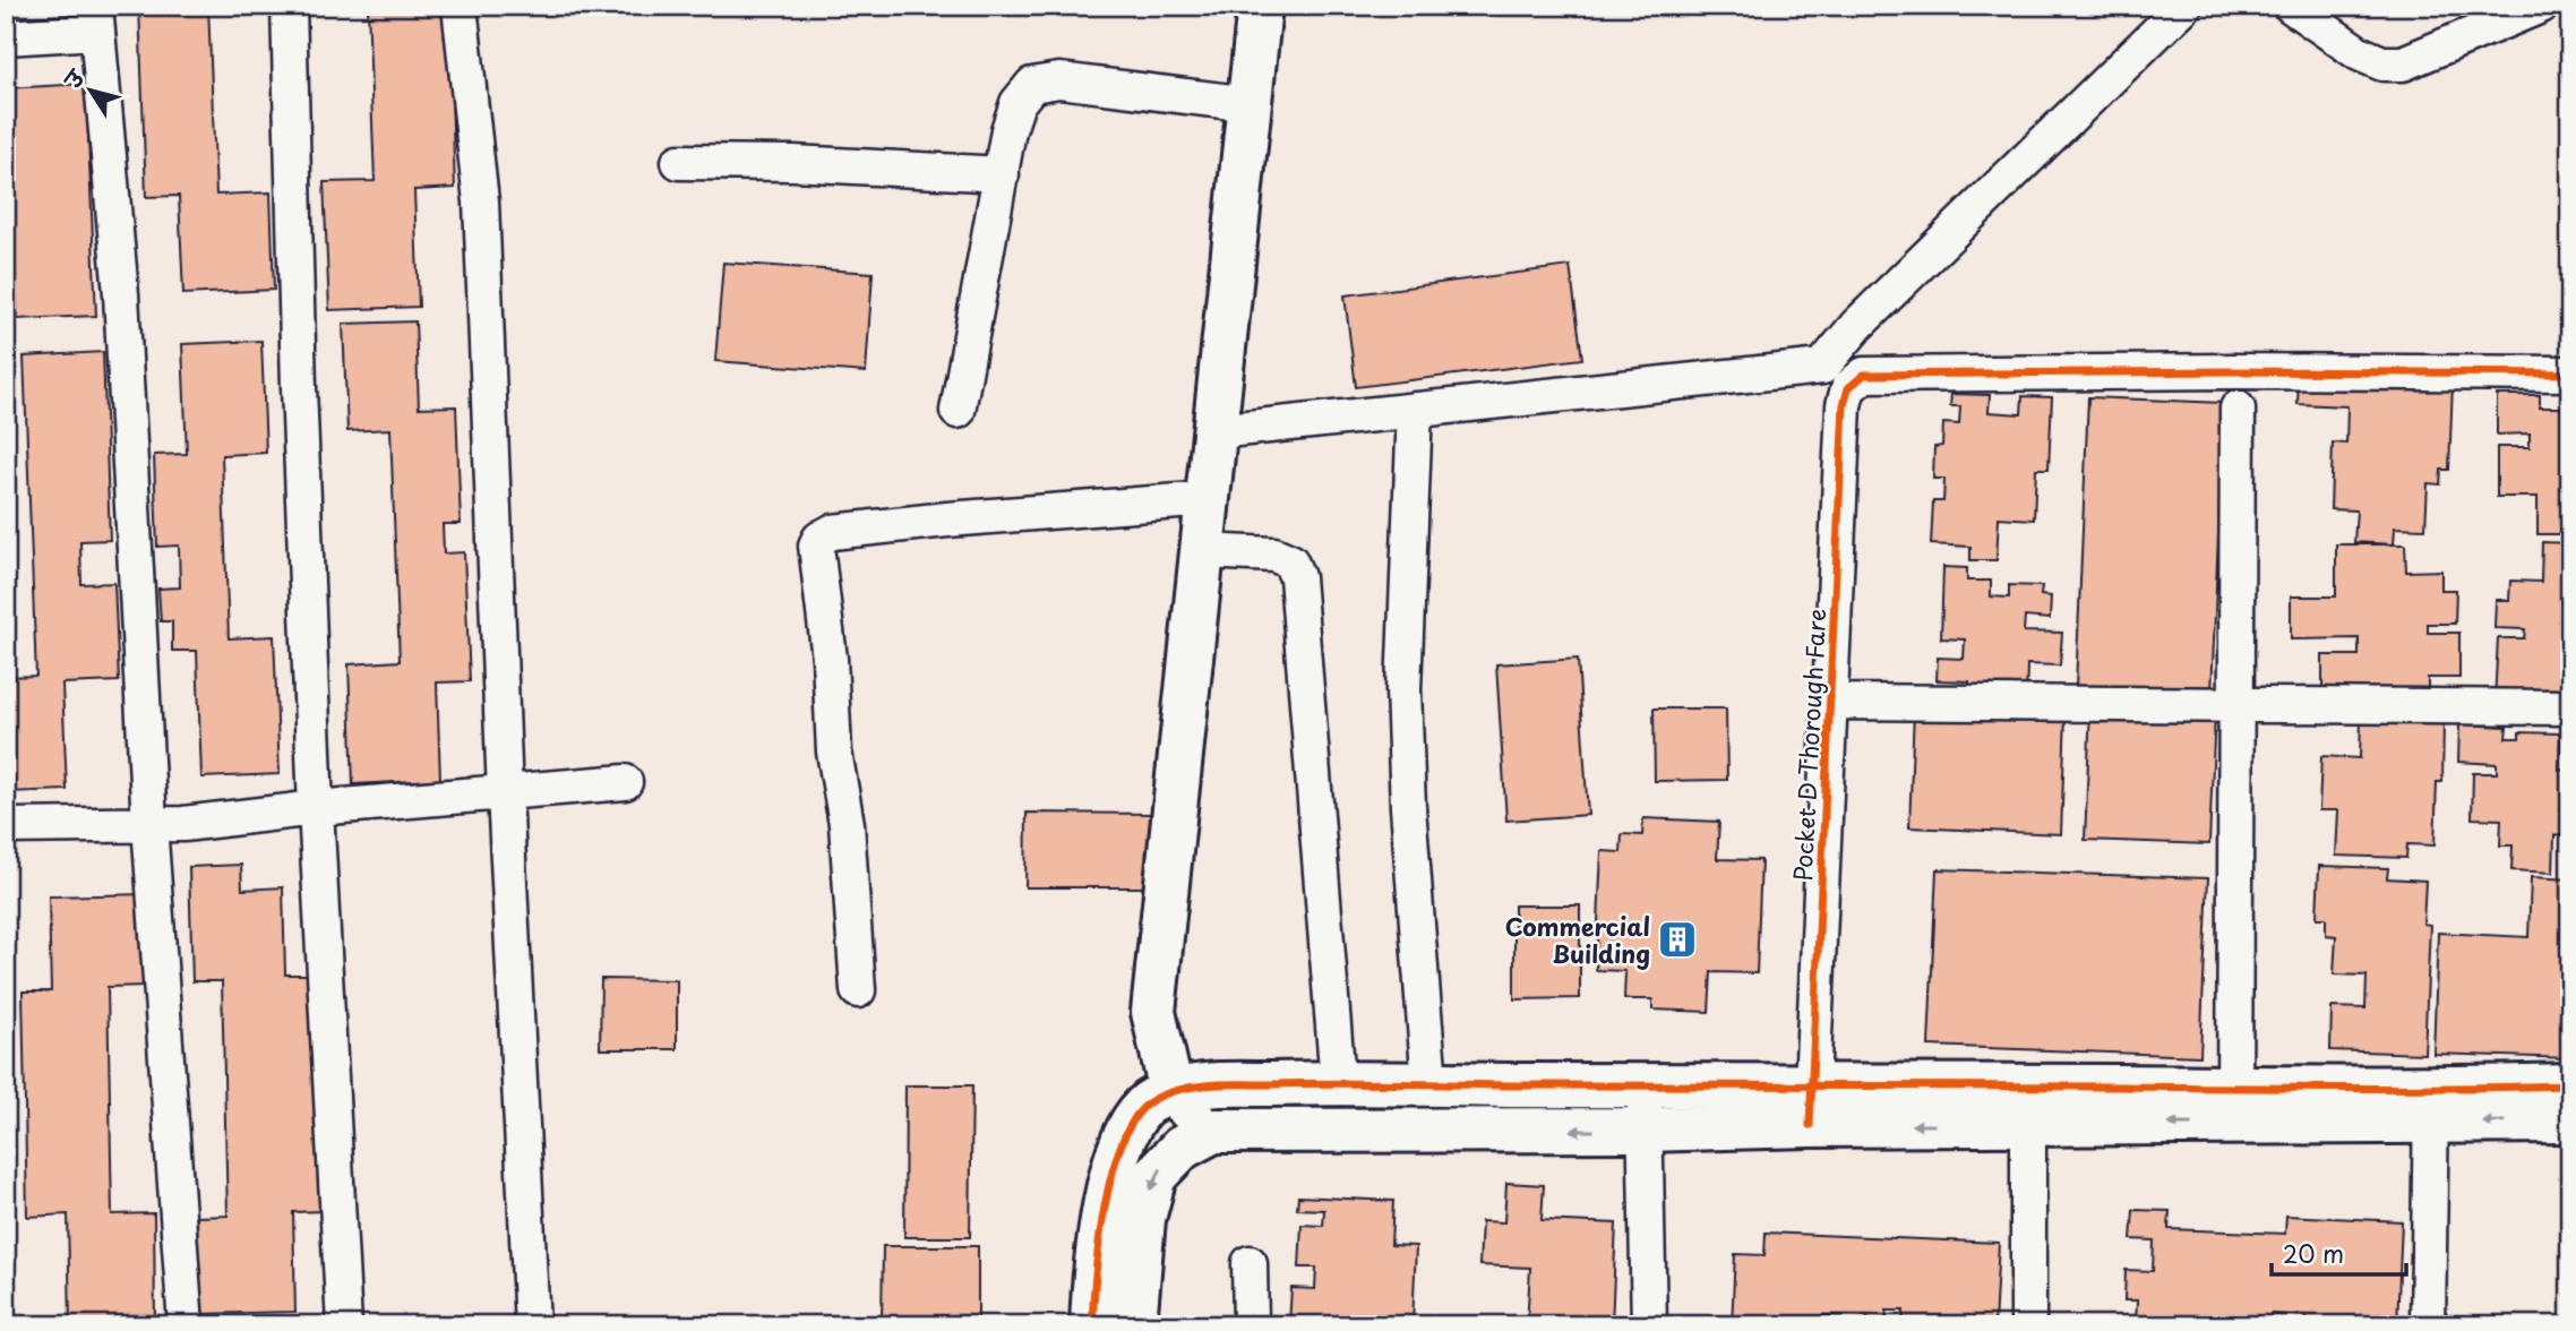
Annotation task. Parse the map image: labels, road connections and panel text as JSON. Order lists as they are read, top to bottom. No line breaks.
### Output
{"streets":{"street":["Pocket D Thorough Fare"]},"places":{"building":["Commercial Building"]},"scale_bar":"20 m","north":"top left"}
